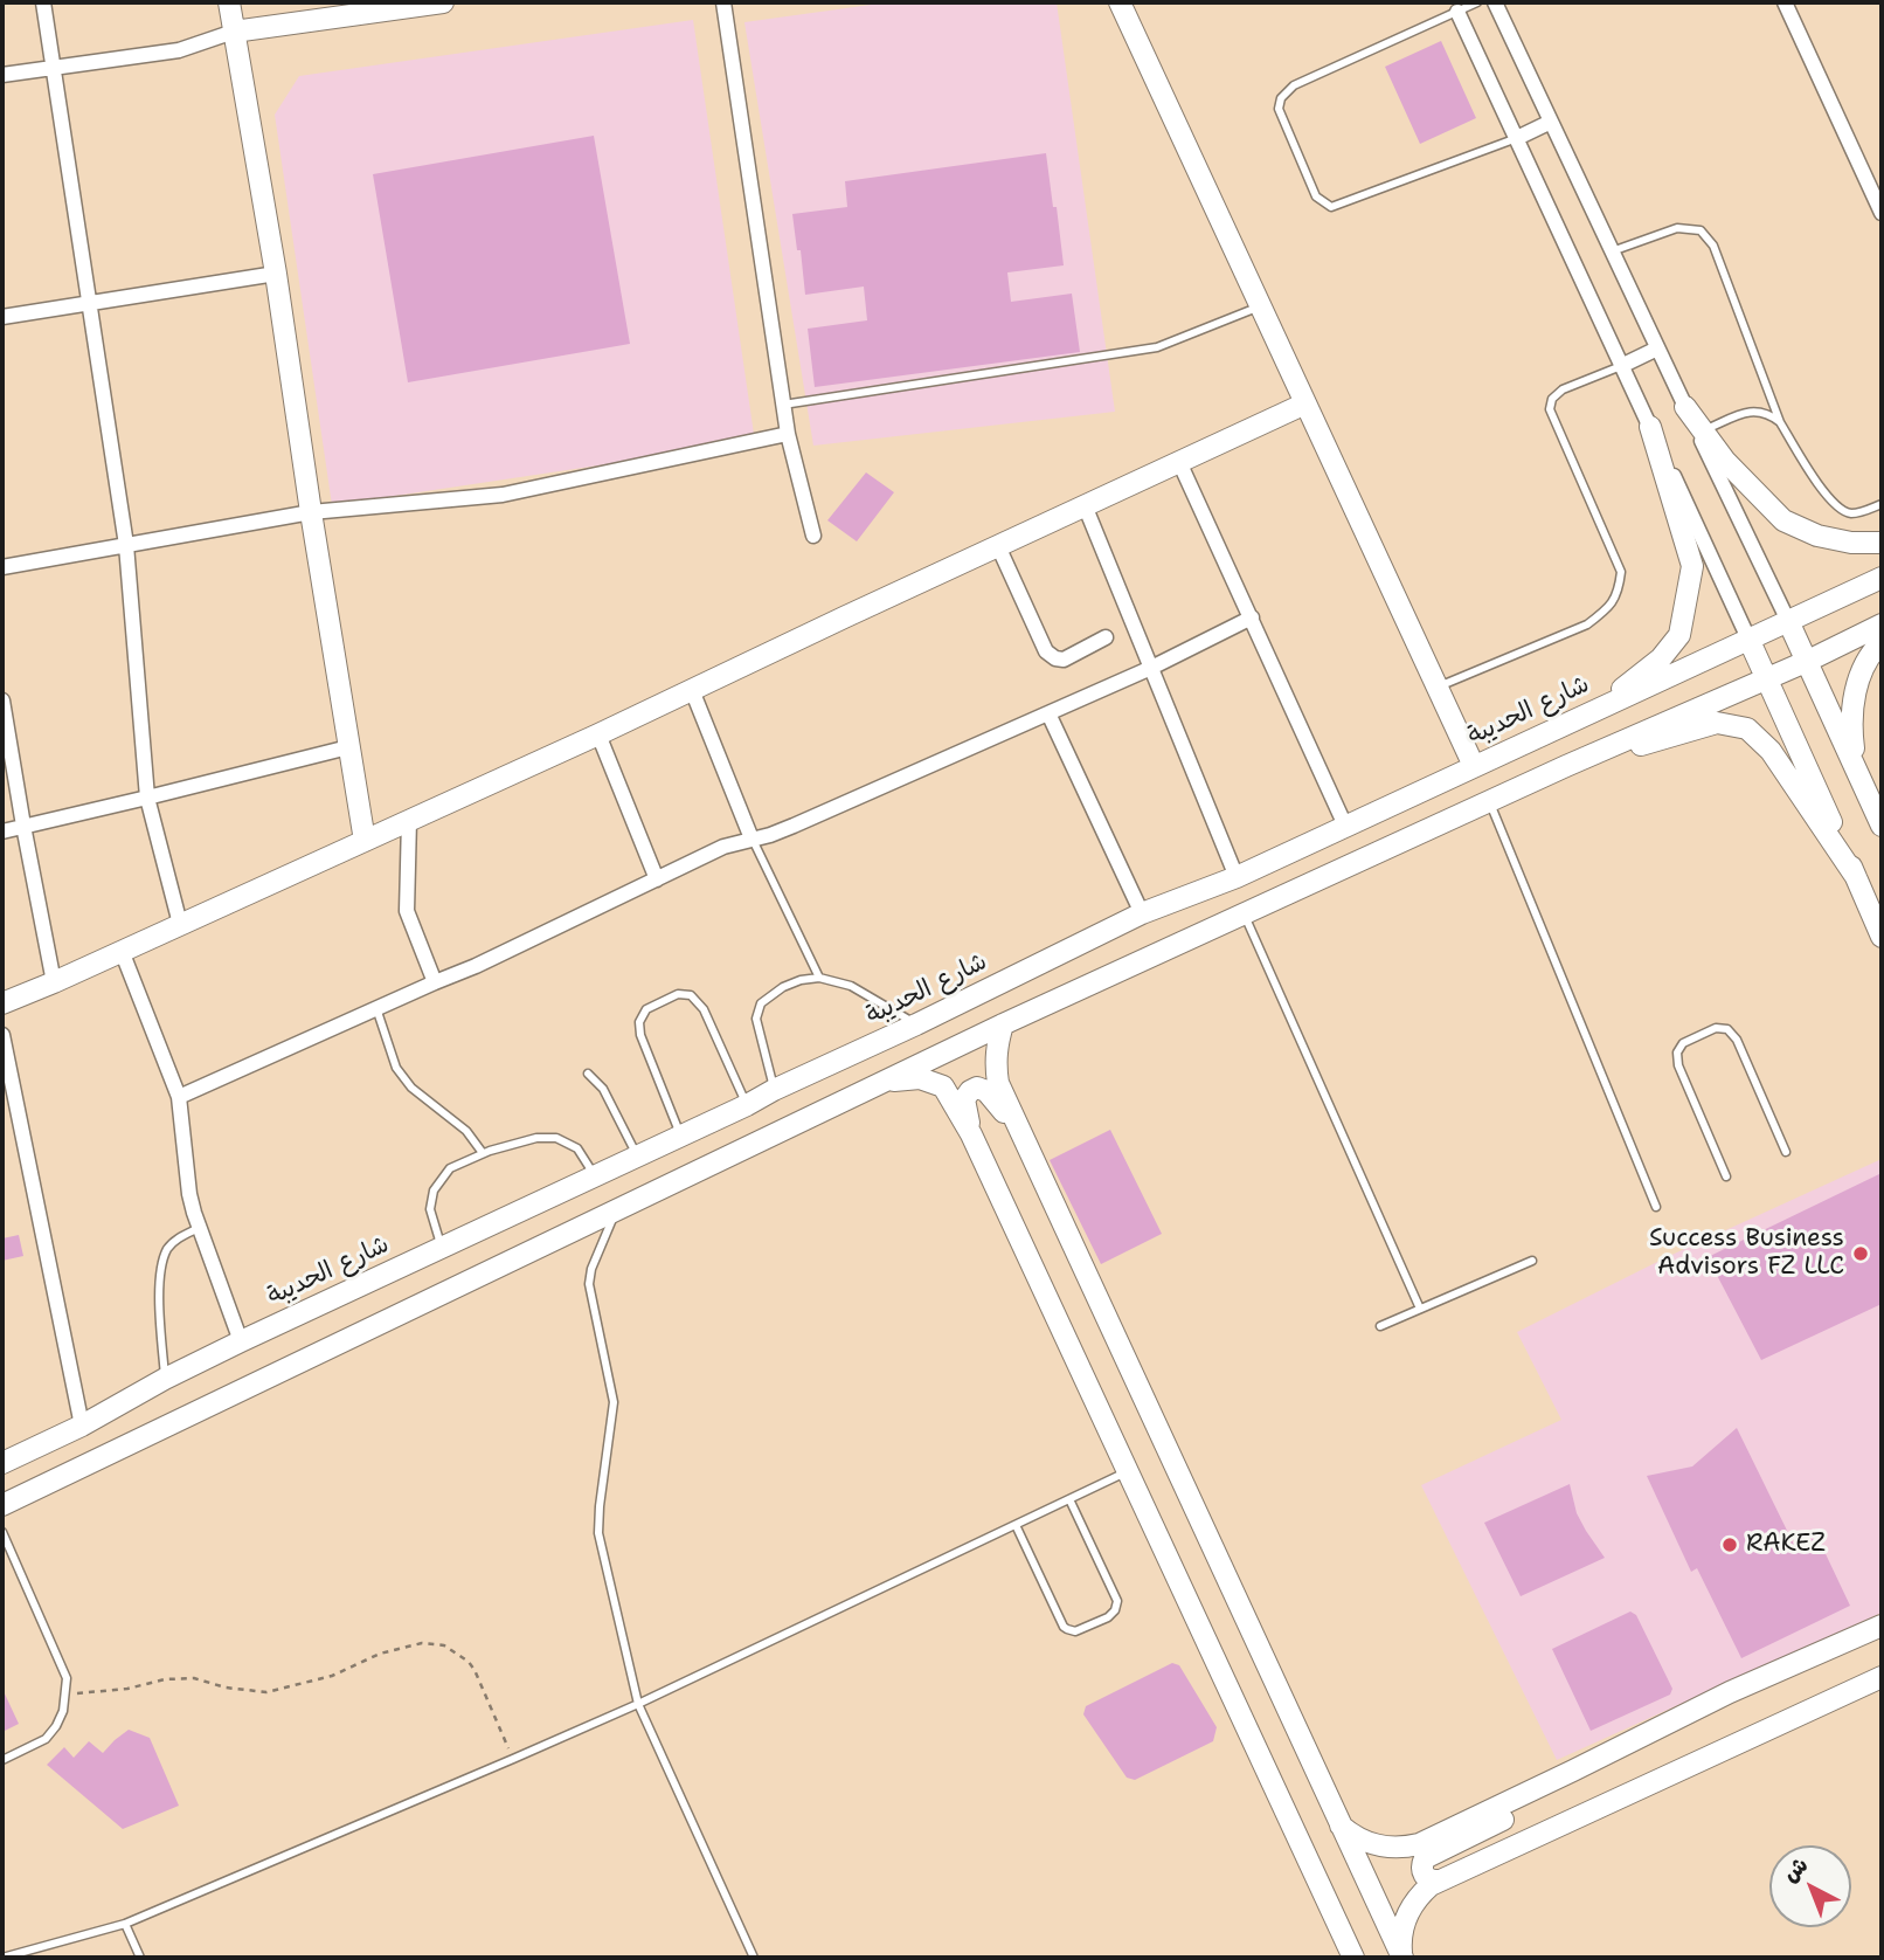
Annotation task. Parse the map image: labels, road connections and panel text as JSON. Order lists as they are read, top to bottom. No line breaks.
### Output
{"streets":{"street":["شارع الحديبة"]},"places":["Success Business Advisors FZ LLC","RAKEZ"],"north":"top left"}
